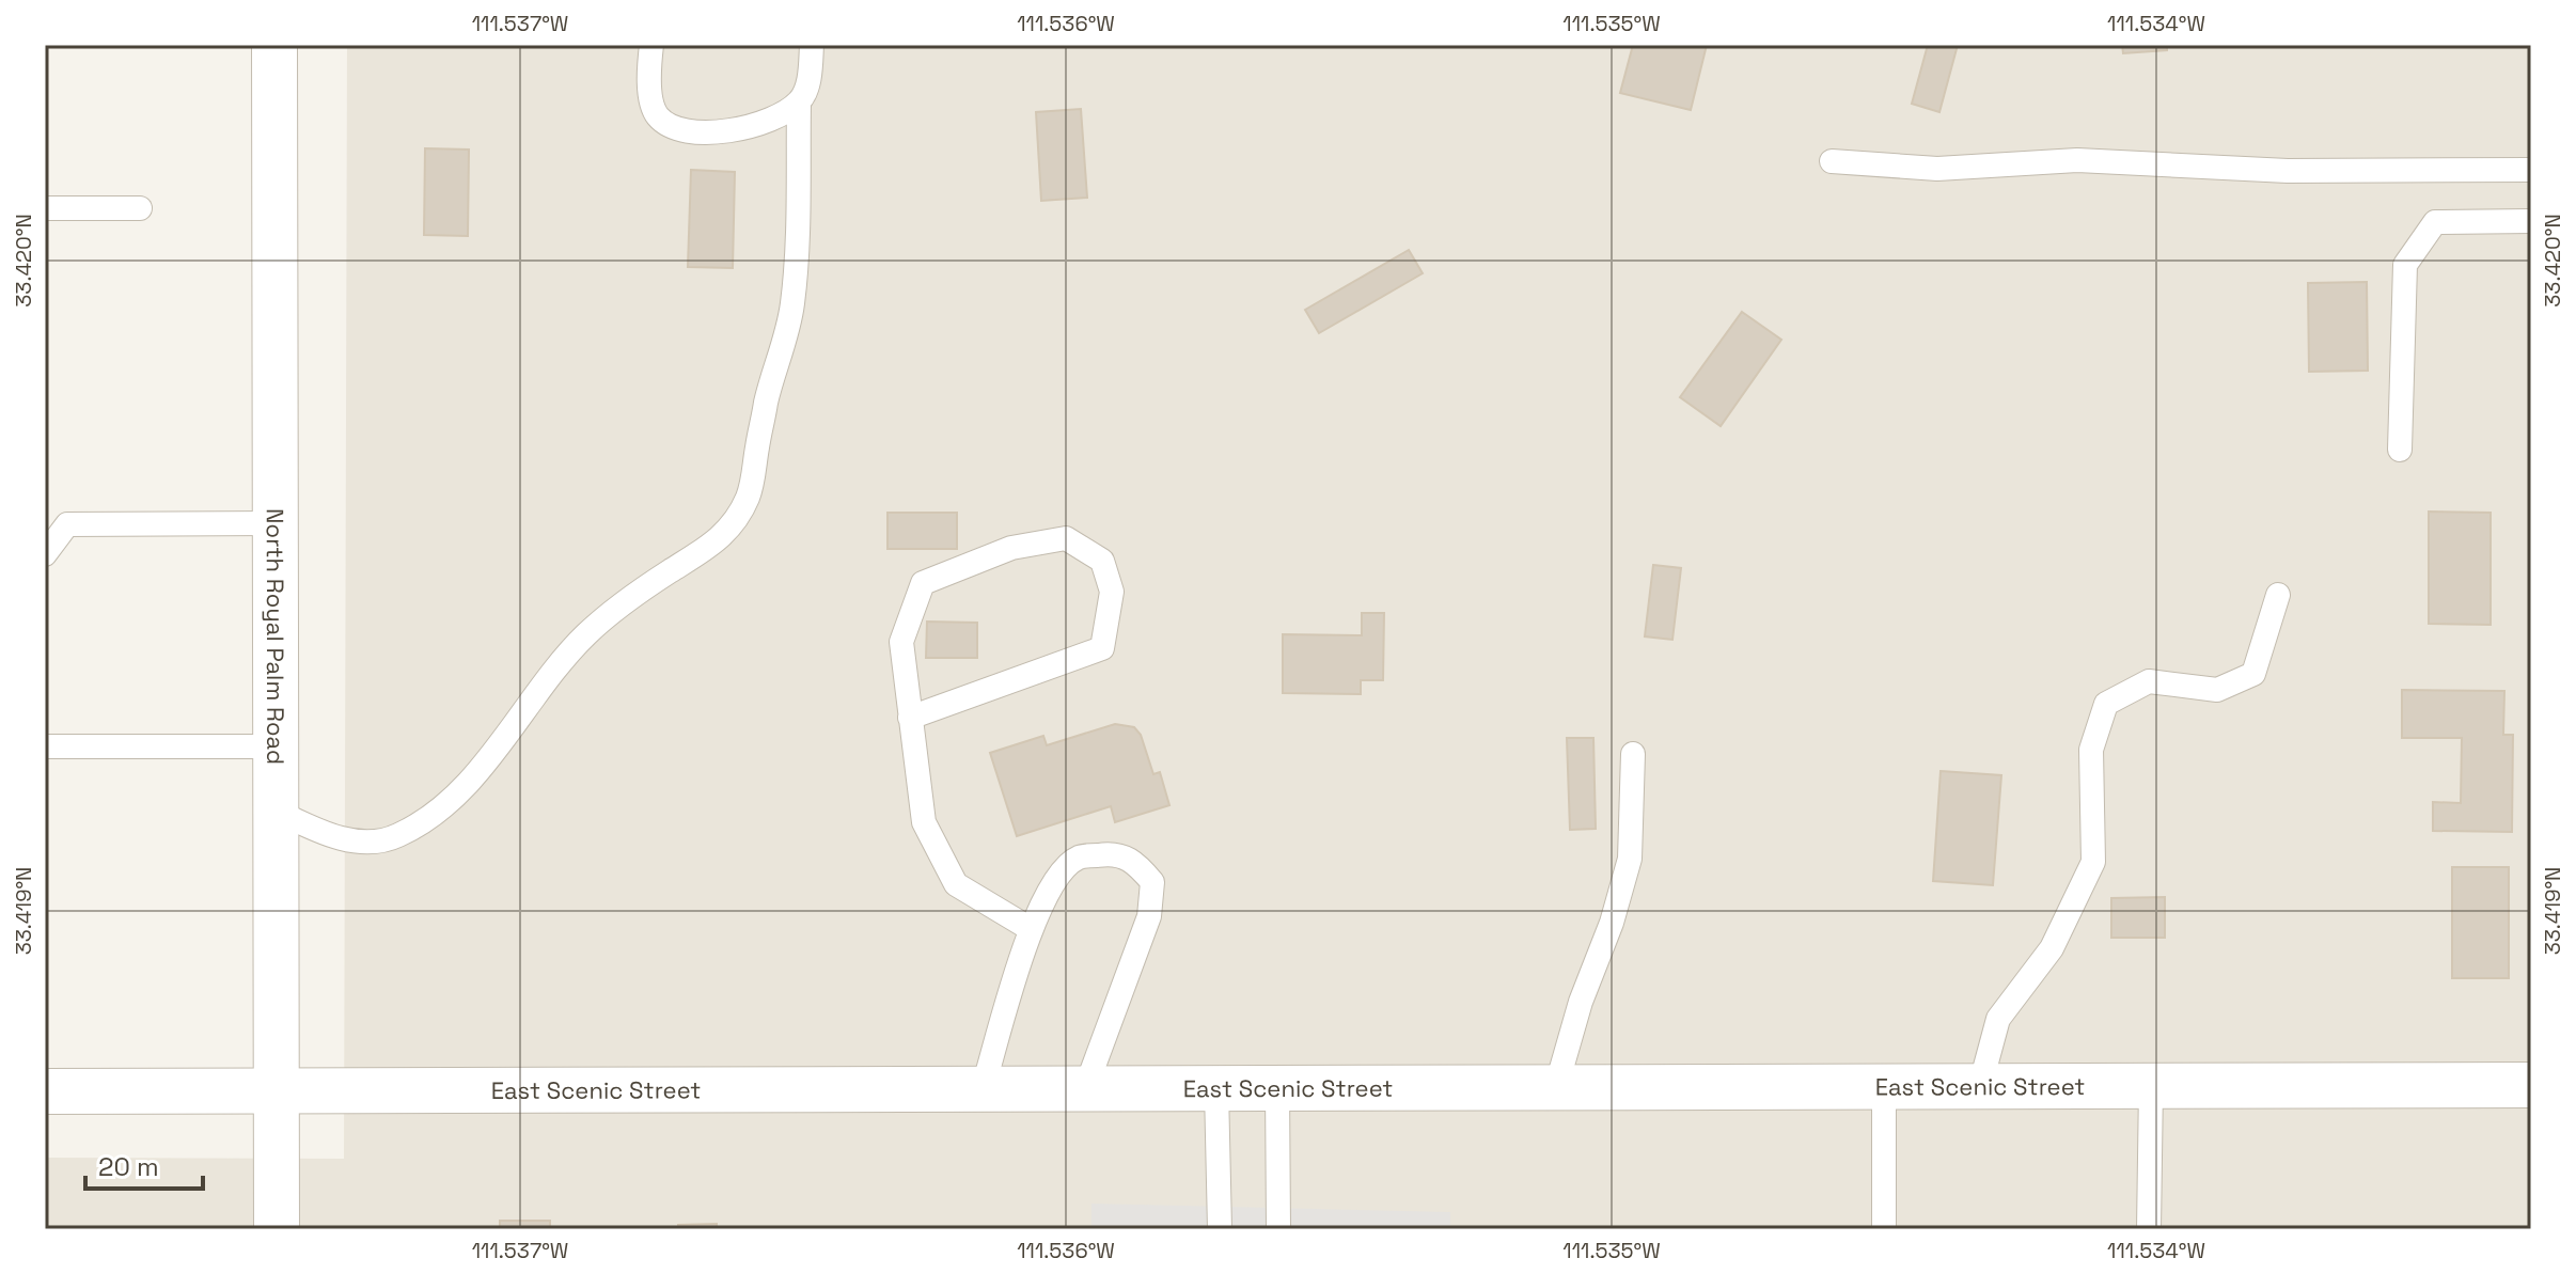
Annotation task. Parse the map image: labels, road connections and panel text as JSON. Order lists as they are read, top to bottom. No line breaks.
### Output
{"streets":{"street":["North Royal Palm Road","East Scenic Street"]},"crossings":[["North Royal Palm Road","East Scenic Street"]],"scale_bar":"20 m","coordinates":["111.537°W","111.536°W","111.535°W","111.534°W","33.420°N","33.419°N"]}
